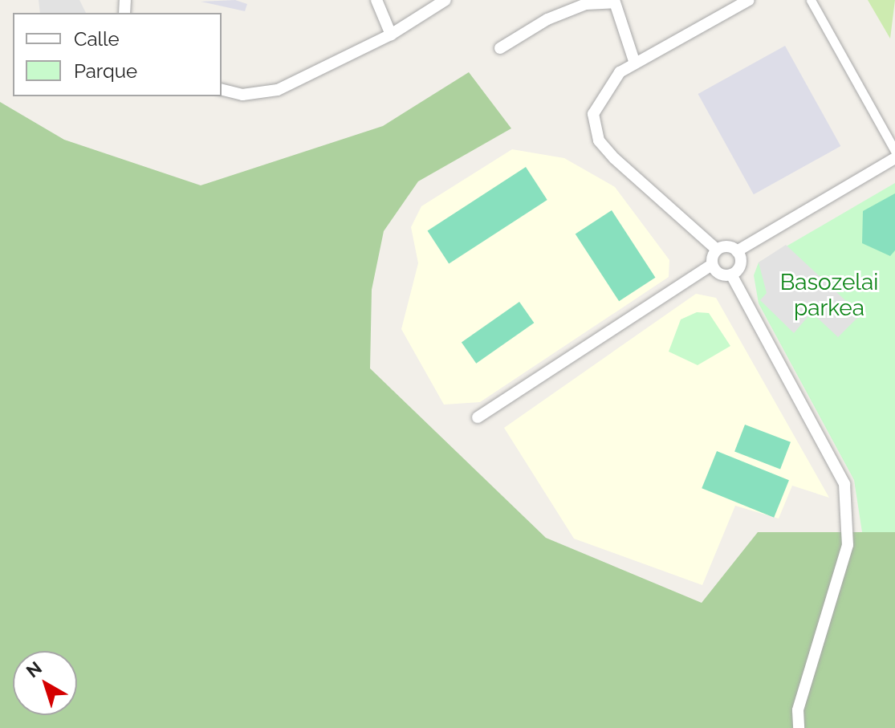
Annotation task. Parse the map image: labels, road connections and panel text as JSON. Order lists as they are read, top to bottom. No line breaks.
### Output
{"parks":["Basozelai parkea"],"legend":["Calle","Parque"],"north":"top left"}
